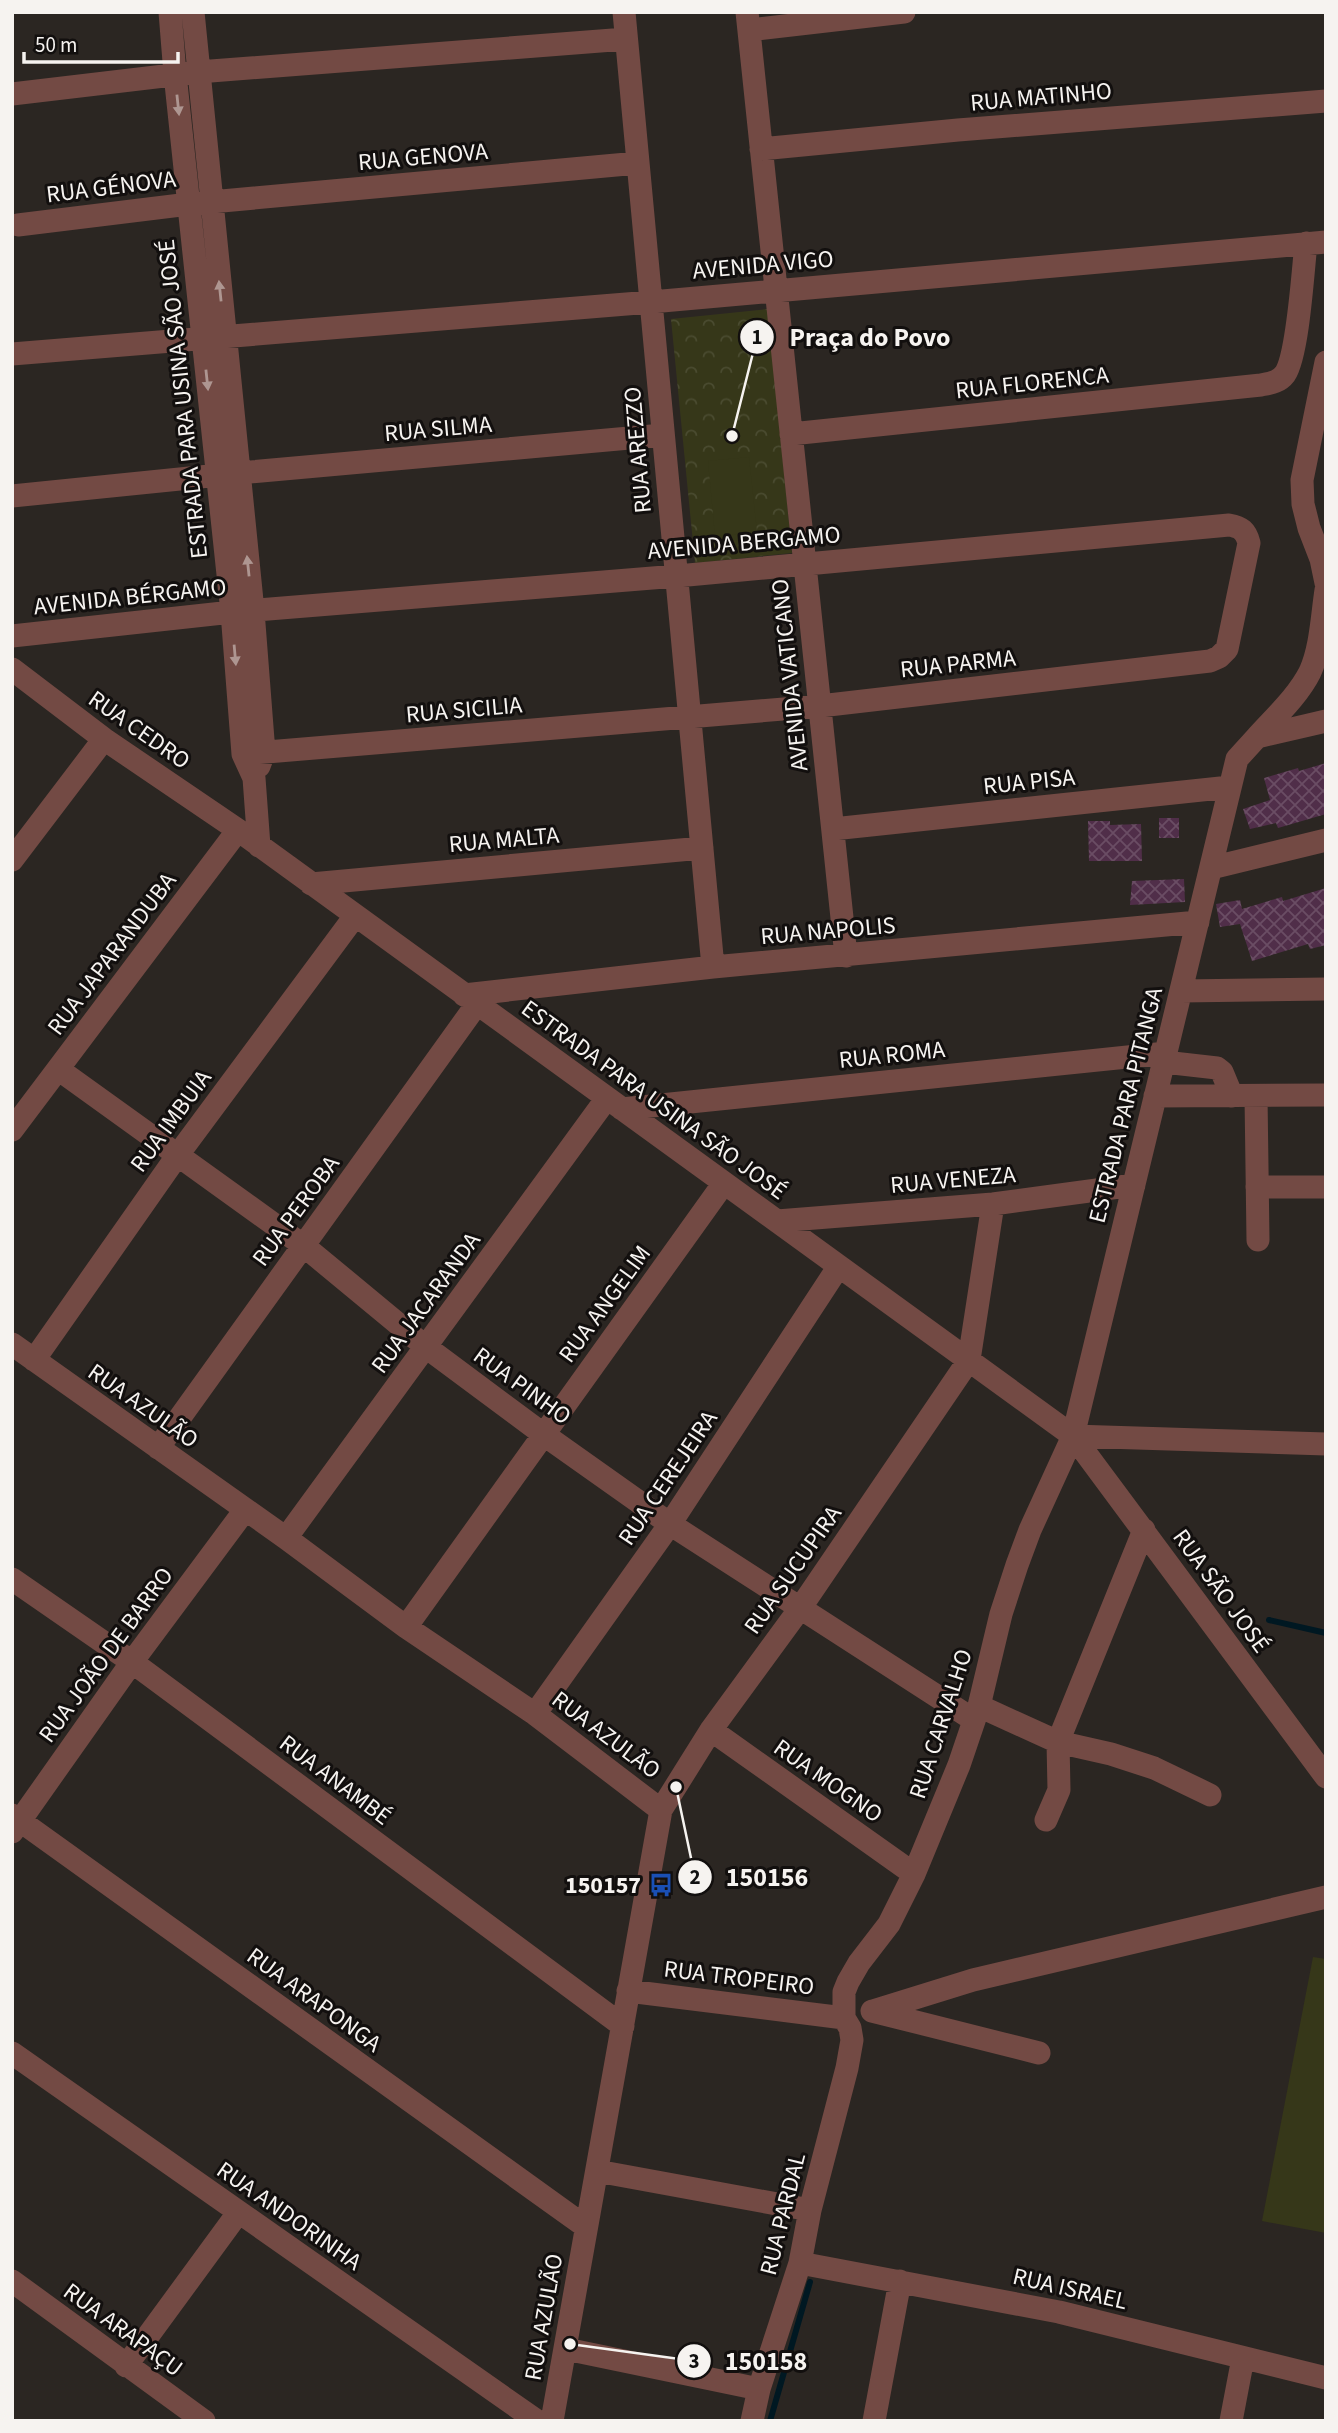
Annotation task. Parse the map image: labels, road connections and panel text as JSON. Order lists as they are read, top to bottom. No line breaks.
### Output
{"streets":{"street":["RUA MATINHO","RUA GENOVA","RUA GÉNOVA","AVENIDA VIGO","RUA FLORENCA","ESTRADA PARA USINA SÃO JOSÉ","RUA SILMA","RUA AREZZO","AVENIDA BERGAMO","AVENIDA BÉRGAMO","RUA PARMA","AVENIDA VATICANO","RUA SICILIA","RUA CEDRO","RUA PISA","RUA MALTA","RUA NAPOLIS","RUA JAPARANDUBA","RUA ROMA","ESTRADA PARA PITANGA","RUA IMBUIA","RUA VENEZA","RUA PEROBA","RUA JACARANDA","RUA ANGELIM","RUA PINHO","RUA AZULÃO","RUA CEREJEIRA","RUA SUCUPIRA","RUA SÃO JOSÉ","RUA JOÃO DE BARRO","RUA CARVALHO","RUA ANAMBÉ","RUA MOGNO","RUA TROPEIRO","RUA ARAPONGA","RUA PARDAL","RUA ANDORINHA","RUA ISRAEL","RUA ARAPAÇU"]},"crossings":[["RUA MATINHO","AVENIDA VATICANO"],["RUA GENOVA","RUA GÉNOVA"],["RUA GENOVA","ESTRADA PARA USINA SÃO JOSÉ"],["RUA GENOVA","RUA AREZZO"],["RUA GÉNOVA","ESTRADA PARA USINA SÃO JOSÉ"],["AVENIDA VIGO","RUA FLORENCA"],["AVENIDA VIGO","ESTRADA PARA USINA SÃO JOSÉ"],["AVENIDA VIGO","RUA AREZZO"],["AVENIDA VIGO","AVENIDA VATICANO"],["RUA FLORENCA","AVENIDA VATICANO"],["ESTRADA PARA USINA SÃO JOSÉ","RUA SILMA"],["ESTRADA PARA USINA SÃO JOSÉ","AVENIDA BERGAMO"],["ESTRADA PARA USINA SÃO JOSÉ","AVENIDA BÉRGAMO"],["ESTRADA PARA USINA SÃO JOSÉ","RUA SICILIA"],["ESTRADA PARA USINA SÃO JOSÉ","RUA MALTA"],["ESTRADA PARA USINA SÃO JOSÉ","RUA NAPOLIS"],["ESTRADA PARA USINA SÃO JOSÉ","RUA ROMA"],["ESTRADA PARA USINA SÃO JOSÉ","ESTRADA PARA PITANGA"],["ESTRADA PARA USINA SÃO JOSÉ","RUA IMBUIA"],["ESTRADA PARA USINA SÃO JOSÉ","RUA VENEZA"],["ESTRADA PARA USINA SÃO JOSÉ","RUA PEROBA"],["ESTRADA PARA USINA SÃO JOSÉ","RUA JACARANDA"],["ESTRADA PARA USINA SÃO JOSÉ","RUA ANGELIM"],["ESTRADA PARA USINA SÃO JOSÉ","RUA CEREJEIRA"],["ESTRADA PARA USINA SÃO JOSÉ","RUA SUCUPIRA"],["ESTRADA PARA USINA SÃO JOSÉ","RUA SÃO JOSÉ"],["ESTRADA PARA USINA SÃO JOSÉ","RUA CARVALHO"],["RUA SILMA","RUA AREZZO"],["RUA AREZZO","AVENIDA BERGAMO"],["RUA AREZZO","RUA PARMA"],["RUA AREZZO","RUA SICILIA"],["RUA AREZZO","RUA MALTA"],["RUA AREZZO","RUA NAPOLIS"],["AVENIDA BERGAMO","AVENIDA BÉRGAMO"],["AVENIDA BERGAMO","RUA PARMA"],["AVENIDA BERGAMO","AVENIDA VATICANO"],["RUA PARMA","AVENIDA VATICANO"],["RUA PARMA","RUA SICILIA"],["AVENIDA VATICANO","RUA PISA"],["AVENIDA VATICANO","RUA NAPOLIS"],["RUA CEDRO","RUA JAPARANDUBA"],["RUA PISA","ESTRADA PARA PITANGA"],["RUA NAPOLIS","ESTRADA PARA PITANGA"],["RUA NAPOLIS","RUA PEROBA"],["RUA JAPARANDUBA","RUA PINHO"],["RUA ROMA","ESTRADA PARA PITANGA"],["RUA ROMA","RUA JACARANDA"],["ESTRADA PARA PITANGA","RUA VENEZA"],["ESTRADA PARA PITANGA","RUA SÃO JOSÉ"],["ESTRADA PARA PITANGA","RUA CARVALHO"],["RUA IMBUIA","RUA PINHO"],["RUA IMBUIA","RUA AZULÃO"],["RUA PEROBA","RUA PINHO"],["RUA PEROBA","RUA AZULÃO"],["RUA JACARANDA","RUA PINHO"],["RUA JACARANDA","RUA AZULÃO"],["RUA ANGELIM","RUA PINHO"],["RUA ANGELIM","RUA AZULÃO"],["RUA PINHO","RUA CEREJEIRA"],["RUA PINHO","RUA SUCUPIRA"],["RUA PINHO","RUA CARVALHO"],["RUA AZULÃO","RUA CEREJEIRA"],["RUA AZULÃO","RUA SUCUPIRA"],["RUA AZULÃO","RUA JOÃO DE BARRO"],["RUA AZULÃO","RUA ANAMBÉ"],["RUA AZULÃO","RUA TROPEIRO"],["RUA AZULÃO","RUA ARAPONGA"],["RUA SUCUPIRA","RUA MOGNO"],["RUA SÃO JOSÉ","RUA CARVALHO"],["RUA JOÃO DE BARRO","RUA ANAMBÉ"],["RUA JOÃO DE BARRO","RUA ARAPONGA"],["RUA CARVALHO","RUA MOGNO"],["RUA CARVALHO","RUA TROPEIRO"],["RUA CARVALHO","RUA PARDAL"],["RUA TROPEIRO","RUA PARDAL"],["RUA PARDAL","RUA ISRAEL"]],"places":{"other":["Praça do Povo","150156","150158"],"bus stop":["150157"]},"scale_bar":"50 m"}
